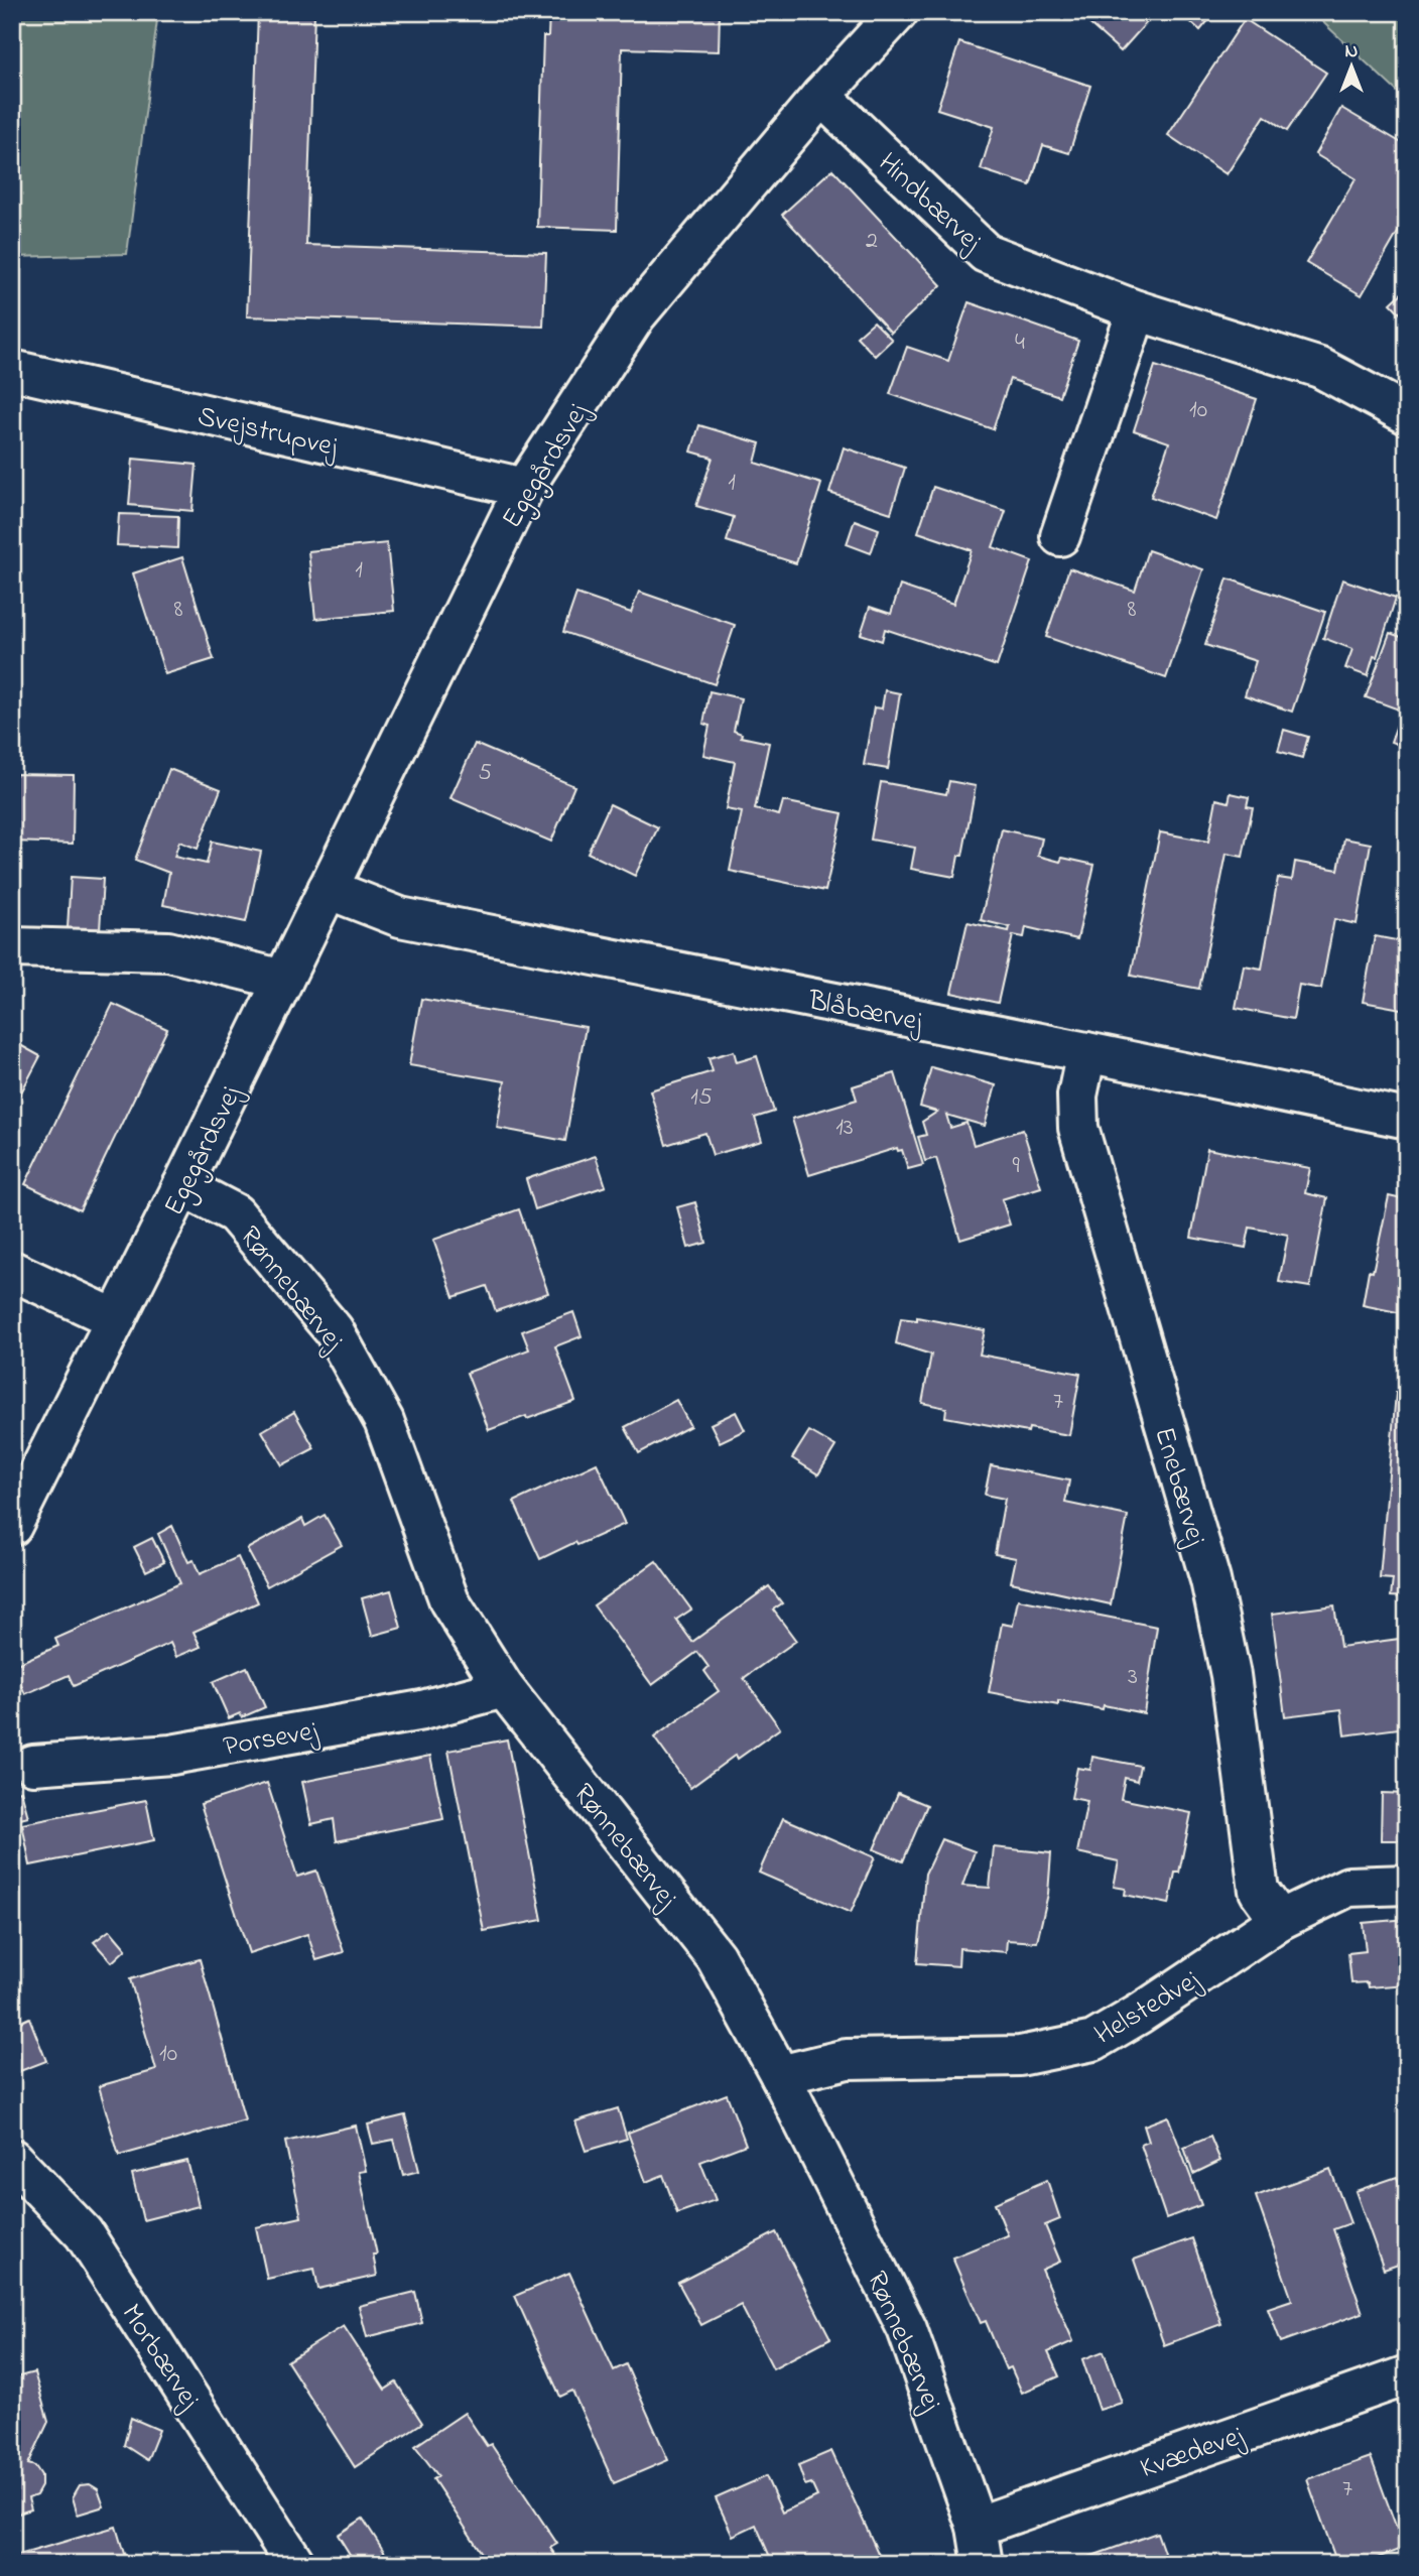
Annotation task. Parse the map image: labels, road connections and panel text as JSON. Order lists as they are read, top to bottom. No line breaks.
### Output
{"streets":{"street":["Hindbærvej","Svejstrupvej","Egegårdsvej","Blåbærvej","Rønnebærvej","Enebærvej","Porsevej","Helstedvej","Morbærvej","Kvædevej"]},"crossings":[["Hindbærvej","Egegårdsvej"],["Svejstrupvej","Egegårdsvej"],["Egegårdsvej","Blåbærvej"],["Egegårdsvej","Rønnebærvej"],["Blåbærvej","Enebærvej"],["Rønnebærvej","Porsevej"],["Rønnebærvej","Helstedvej"],["Rønnebærvej","Kvædevej"],["Enebærvej","Helstedvej"]],"house_numbers":["2","4","10","1","1","8","8","5","15","13","9","7","3","10","7"],"north":"top"}
